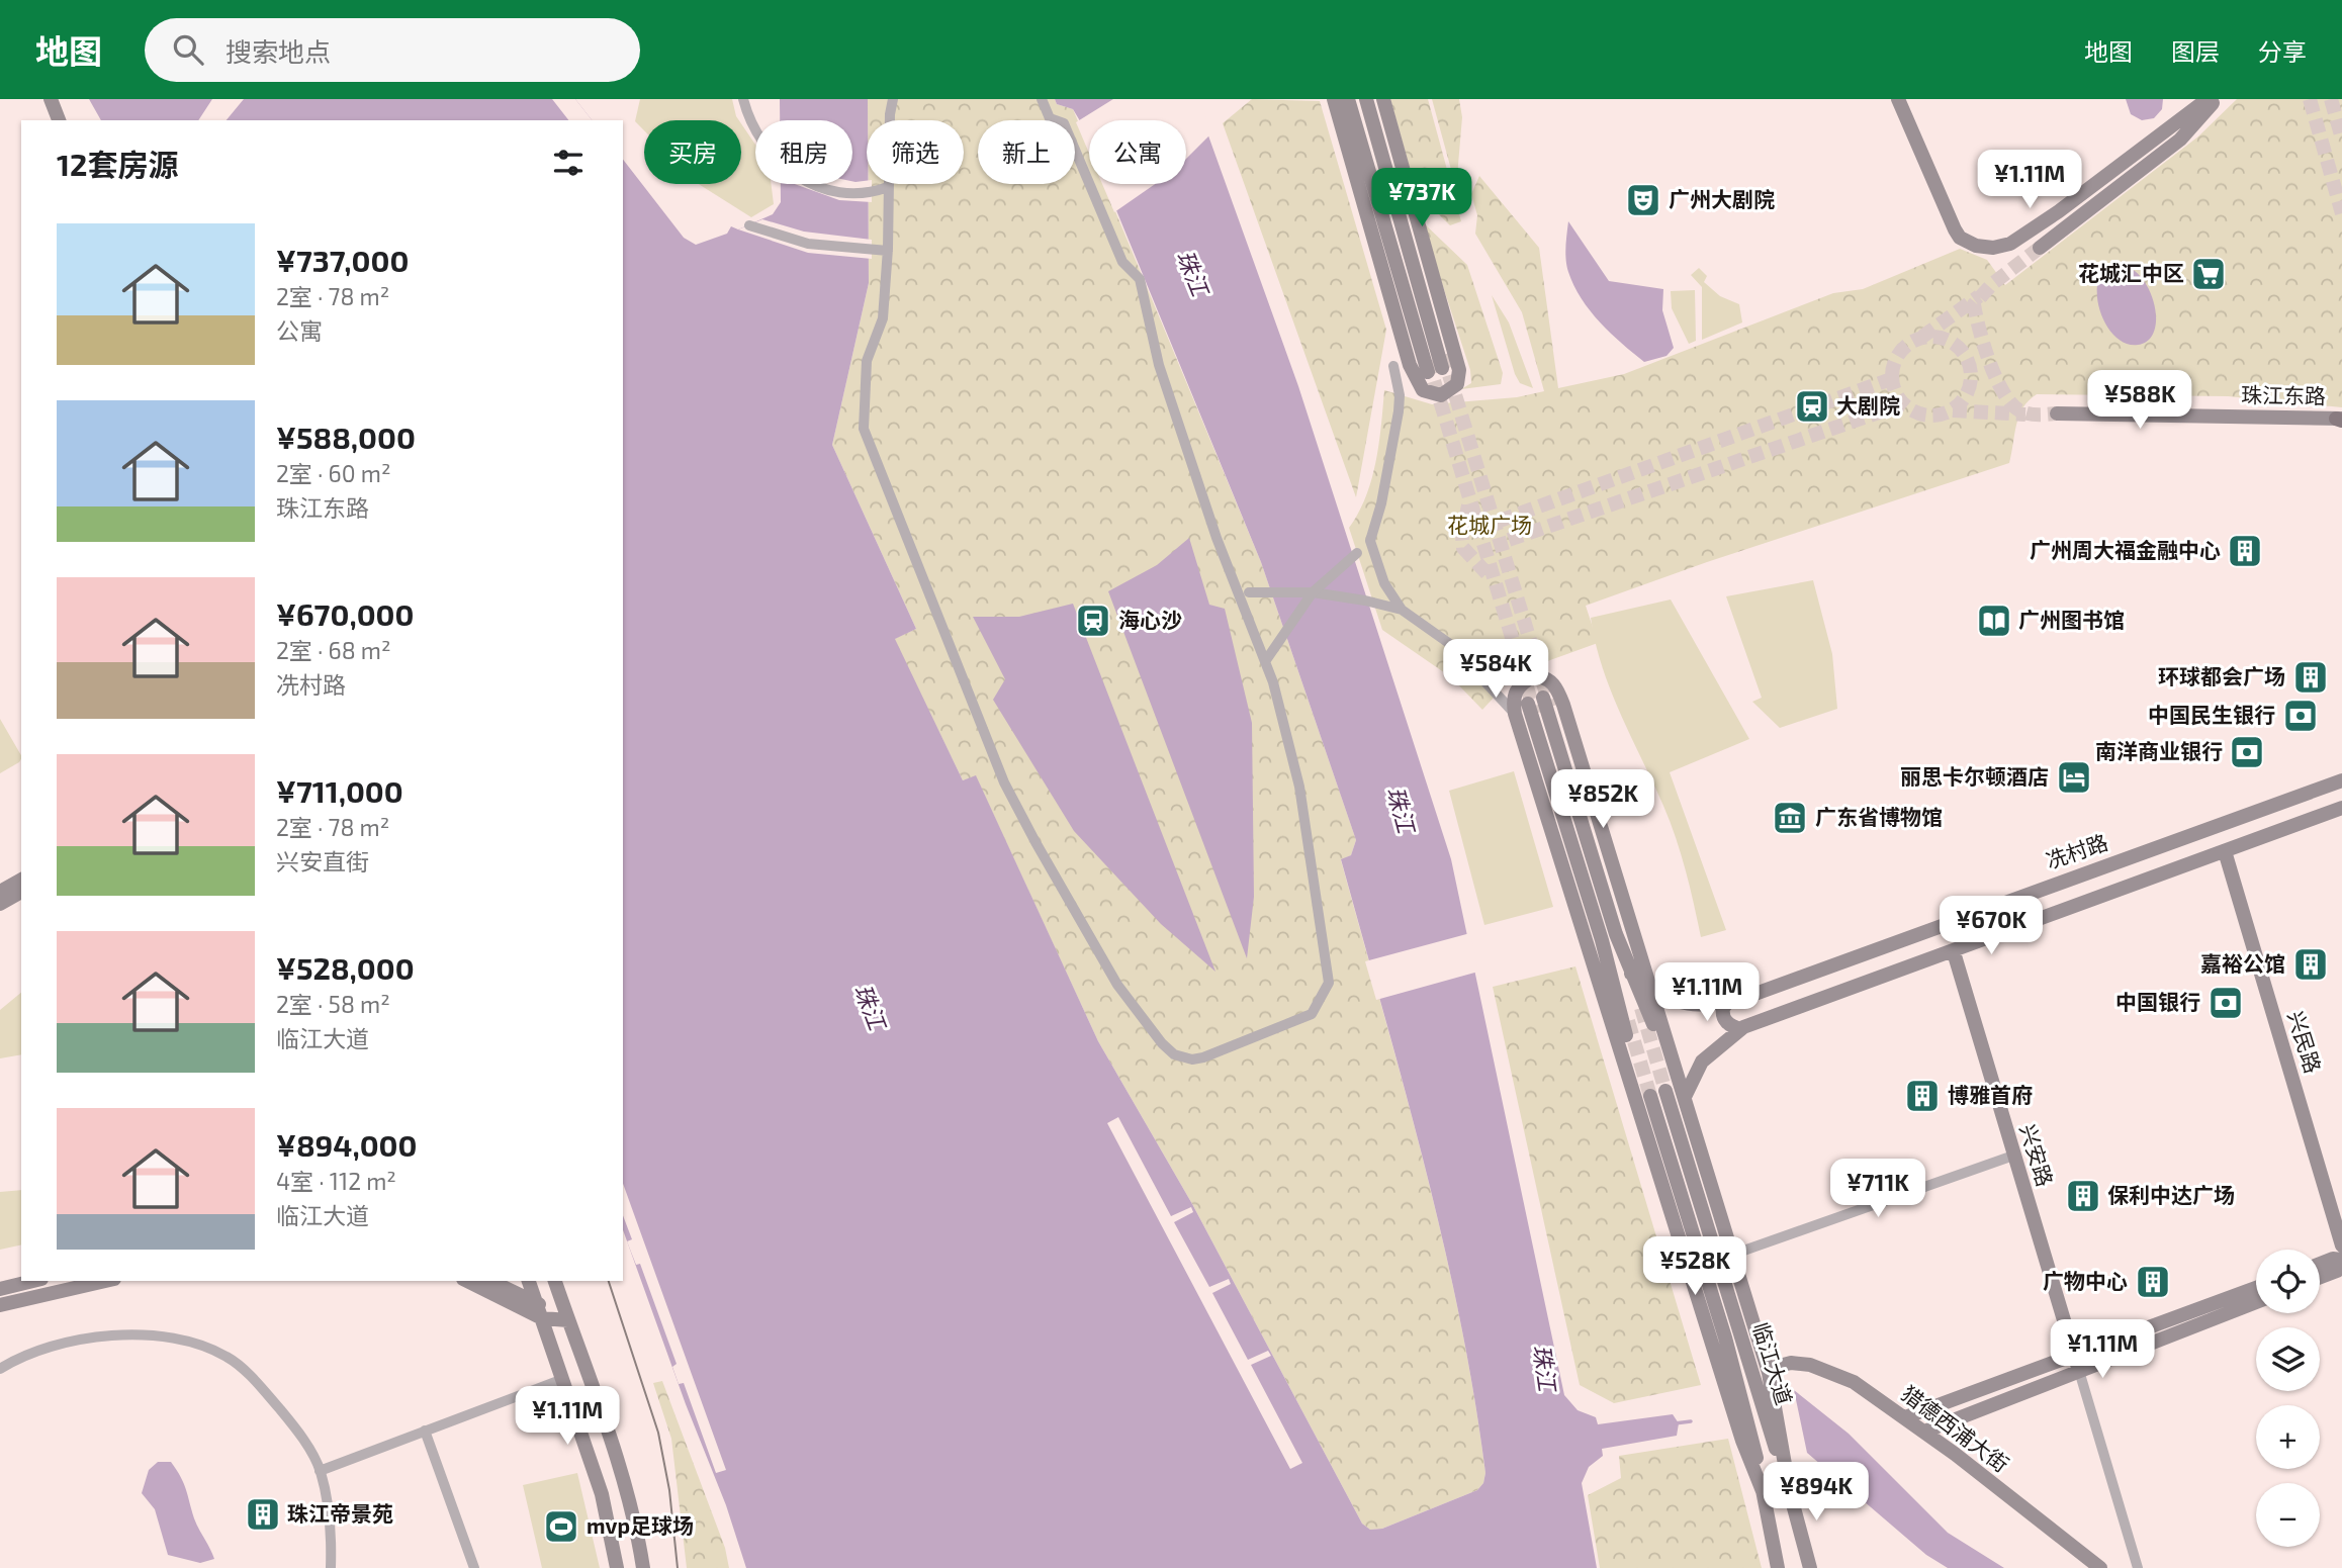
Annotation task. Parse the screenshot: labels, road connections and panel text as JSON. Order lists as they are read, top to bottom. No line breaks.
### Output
{"streets":{"main road":["珠江东路","冼村路","兴民路","兴安路","临江大道","猎德西浦大街"]},"water":["珠江"],"parks":["花城广场"],"places":{"theatre":["广州大剧院"],"supermarket":["花城汇中区"],"station":["大剧院","海心沙"],"building":["广州周大福金融中心","环球都会广场","嘉裕公馆","博雅首府","保利中达广场","广物中心","珠江帝景苑"],"library":["广州图书馆"],"bank":["中国民生银行","南洋商业银行","中国银行"],"hotel":["丽思卡尔顿酒店"],"museum":["广东省博物馆"],"sports":["mvp足球场"]},"page":{"header":"地图","search":"搜索地点","nav":["地图","图层","分享"],"chip":["买房","租房","筛选","新上","公寓"],"heading":"12套房源","price":["¥1.11M","¥737K","¥588K","¥584K","¥852K","¥670K","¥1.11M","¥711K","¥528K","¥1.11M","¥1.11M","¥894K"],"list":[{"name":"¥737,000","note":"2室 · 78 m² · 公寓"},{"name":"¥588,000","note":"2室 · 60 m² · 珠江东路"},{"name":"¥670,000","note":"2室 · 68 m² · 冼村路"},{"name":"¥711,000","note":"2室 · 78 m² · 兴安直街"},{"name":"¥528,000","note":"2室 · 58 m² · 临江大道"},{"name":"¥894,000","note":"4室 · 112 m² · 临江大道"}],"map_buttons":["+","−"]}}
